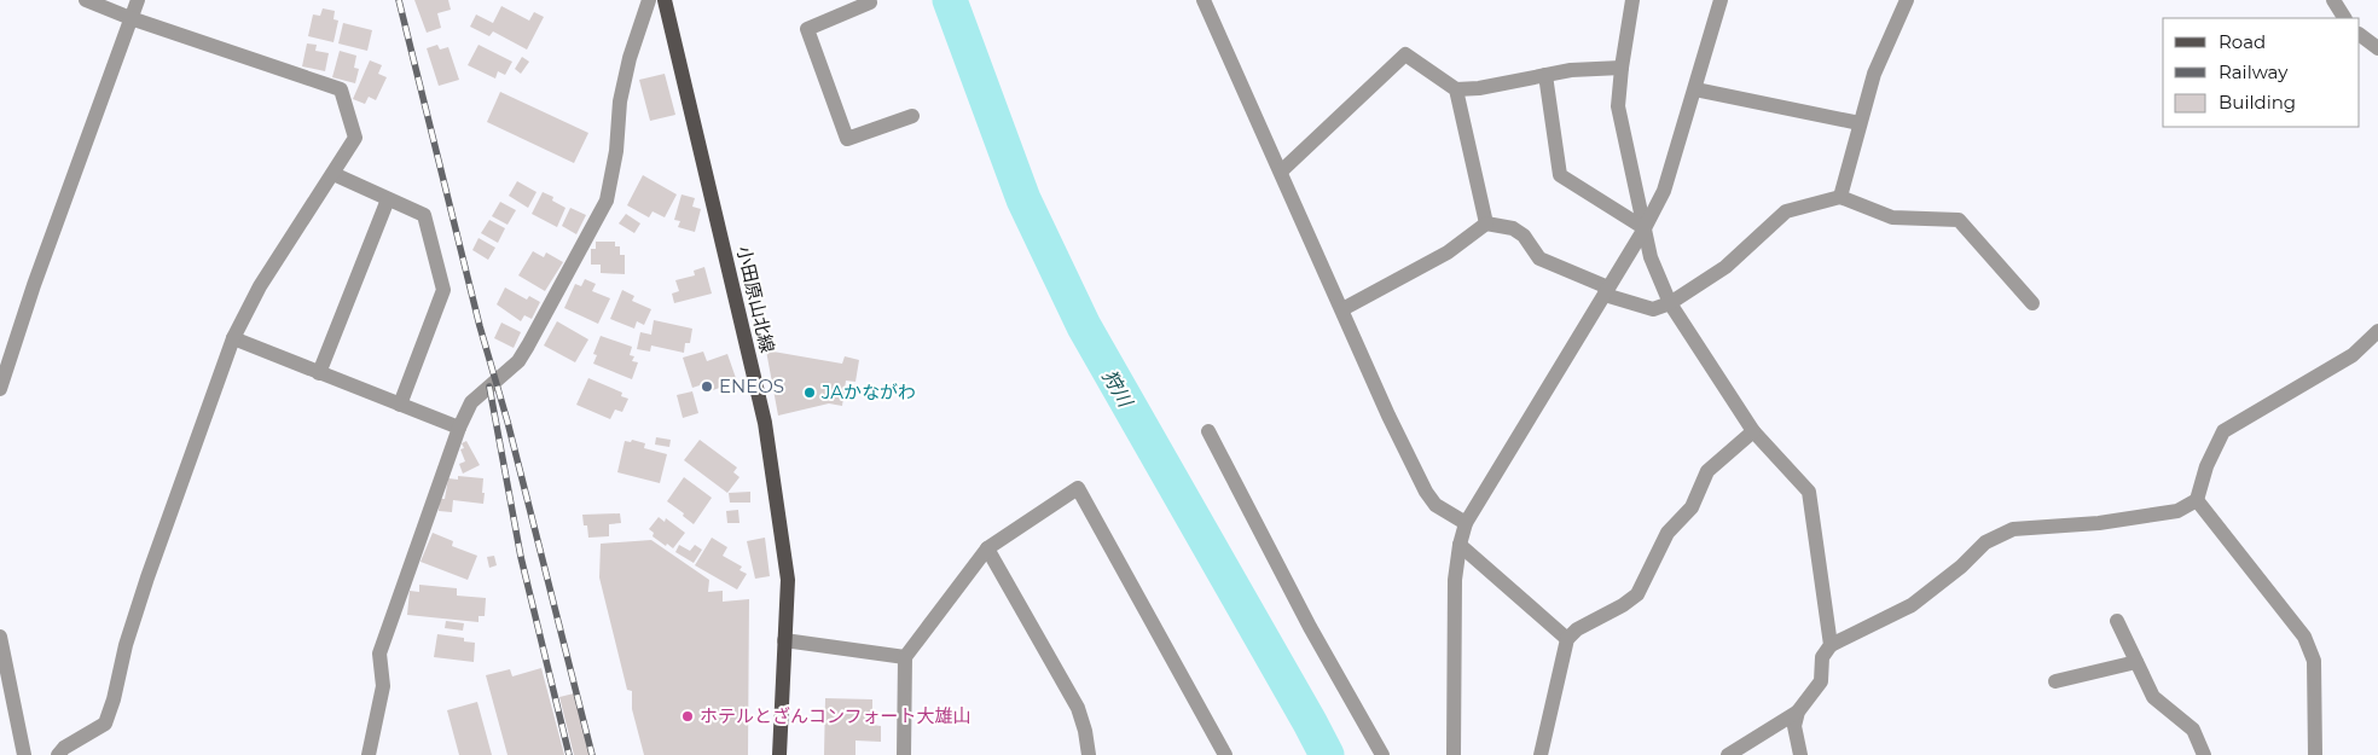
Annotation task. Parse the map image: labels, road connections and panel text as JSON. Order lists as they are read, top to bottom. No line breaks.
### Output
{"streets":{"main road":["小田原山北線"]},"water":["狩川"],"places":["ENEOS","JAかながわ","ホテルとざんコンフォート大雄山"],"legend":["Road","Railway","Building"]}
